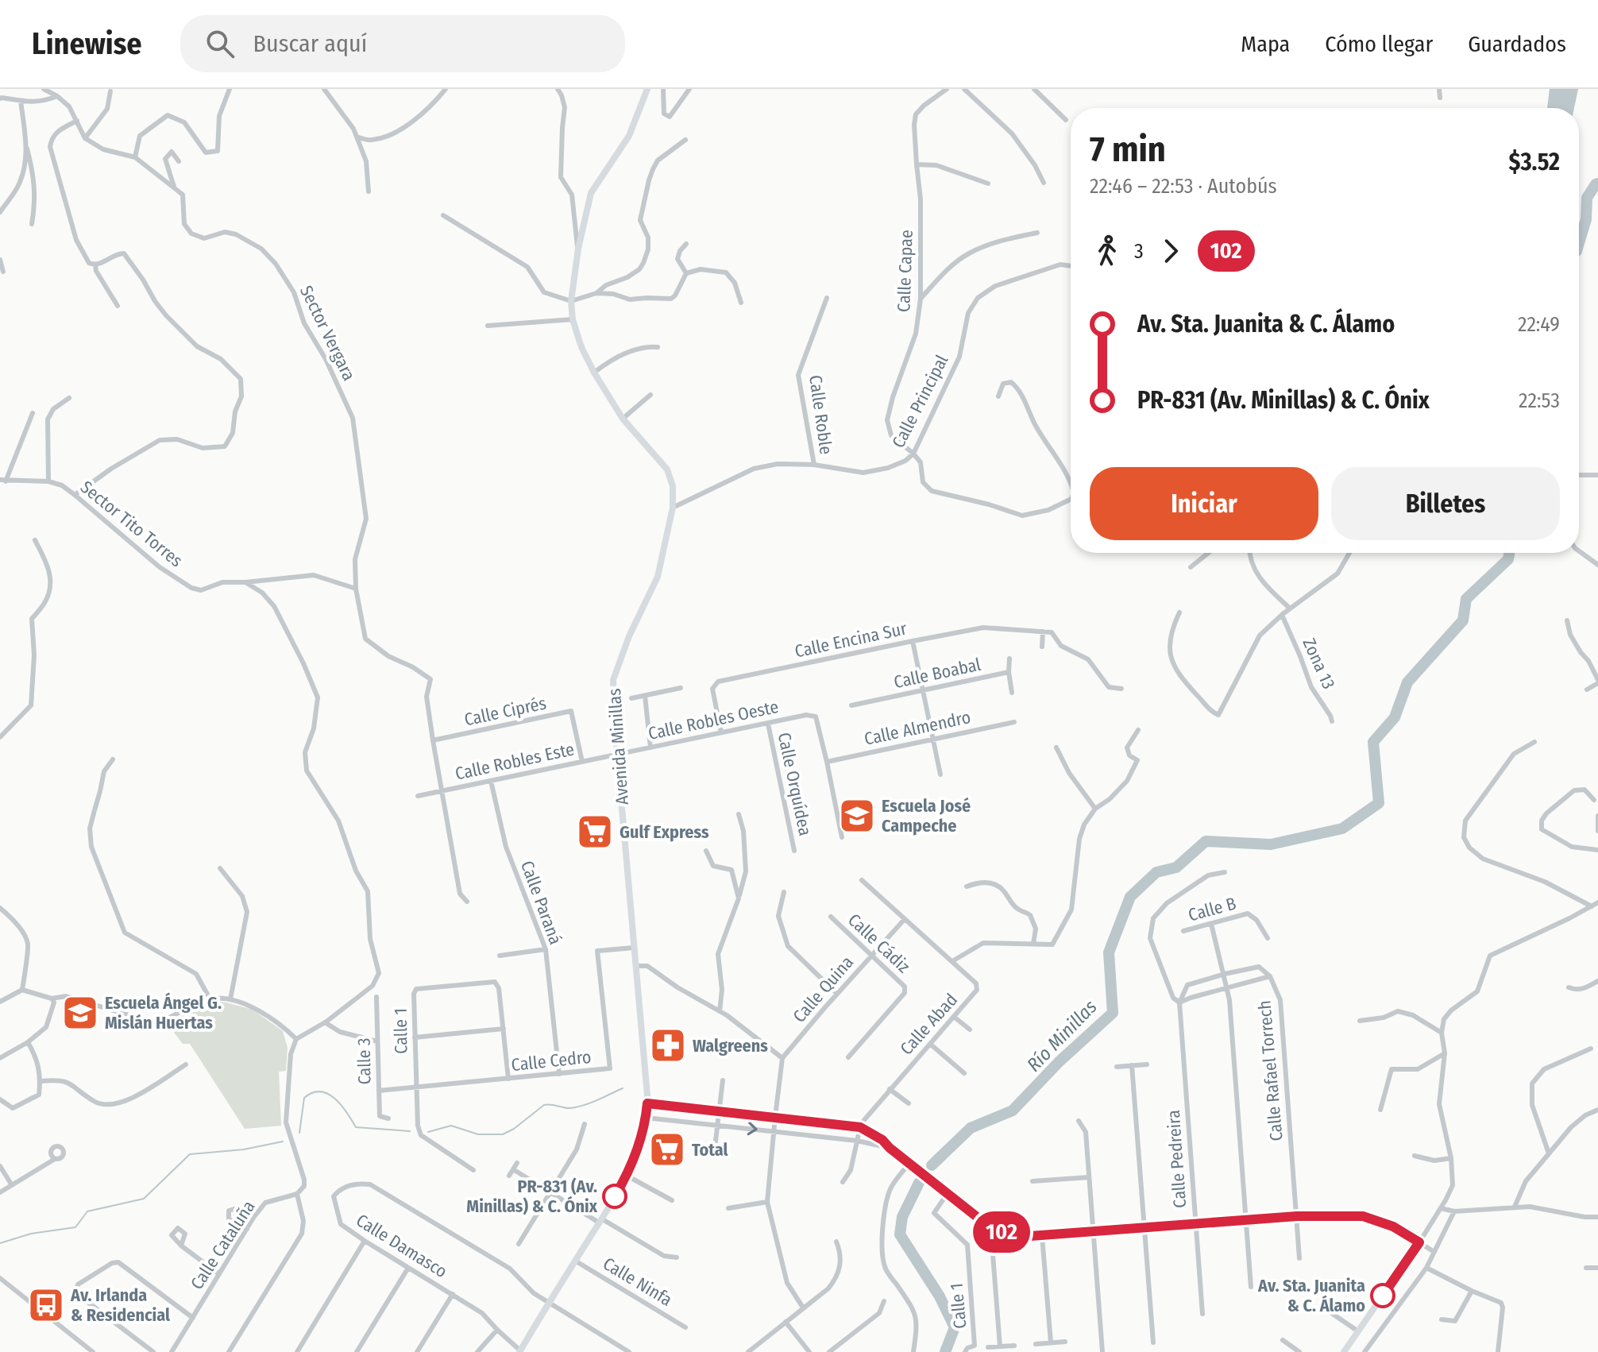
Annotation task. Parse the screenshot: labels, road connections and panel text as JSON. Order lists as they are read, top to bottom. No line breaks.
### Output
{"streets":{"street":["Calle Capae","Sector Vergara","Calle Principal","Calle Roble","Sector Tito Torres","Calle Encina Sur","Zona 13","Calle Boabal","Calle Ciprés","Calle Robles Oeste","Calle Almendro","Avenida Minillas","Calle Robles Este","Calle Orquídea","Calle Paraná","Calle B","Calle Cádiz","Calle Quina","Calle Abad","Calle 1","Calle Cedro","Calle 3","Calle Rafael Torrech","Calle Pedreira","Calle Cataluña","Calle Damasco","Calle Ninfa"]},"crossings":[["Calle Capae","Calle Principal"],["Sector Vergara","Sector Tito Torres"],["Sector Vergara","Calle Ciprés"],["Calle Principal","Calle Roble"],["Calle Principal","Avenida Minillas"],["Calle Encina Sur","Calle Robles Oeste"],["Calle Ciprés","Calle Robles Este"],["Calle Robles Oeste","Calle Almendro"],["Calle Robles Oeste","Avenida Minillas"],["Calle Robles Oeste","Calle Robles Este"],["Calle Robles Oeste","Calle Orquídea"],["Avenida Minillas","Calle Robles Este"],["Avenida Minillas","Calle Cedro"],["Avenida Minillas","Calle Damasco"],["Avenida Minillas","Calle Ninfa"],["Calle Robles Este","Calle Paraná"],["Calle Paraná","Calle Cedro"],["Calle Cádiz","Calle Quina"],["Calle Quina","Calle Abad"],["Calle 1","Calle Cedro"],["Calle Cedro","Calle 3"],["Calle Rafael Torrech","Calle Pedreira"]],"water":["Río Minillas"],"places":{"school or university":["Escuela José Campeche","Escuela Ángel G. Mislán Huertas"],"supermarket":["Gulf Express","Total"],"pharmacy":["Walgreens"],"other":["PR-831 (Av. Minillas) & C. Ónix","Av. Sta. Juanita & C. Álamo"],"bus stop":["Av. Irlanda & Residencial"]},"lines":["bus line 102"],"page":{"header":"Linewise","search":"Buscar aquí","nav":["Mapa","Cómo llegar","Guardados"],"on_map":"102","heading":["7 min","22:46 – 22:53 · Autobús","$3.52"],"legs":["3","102"],"list":[{"name":"Av. Sta. Juanita & C. Álamo","value":"22:49"},{"name":"PR-831 (Av. Minillas) & C. Ónix","value":"22:53"}],"buttons":["Iniciar","Billetes"]}}
